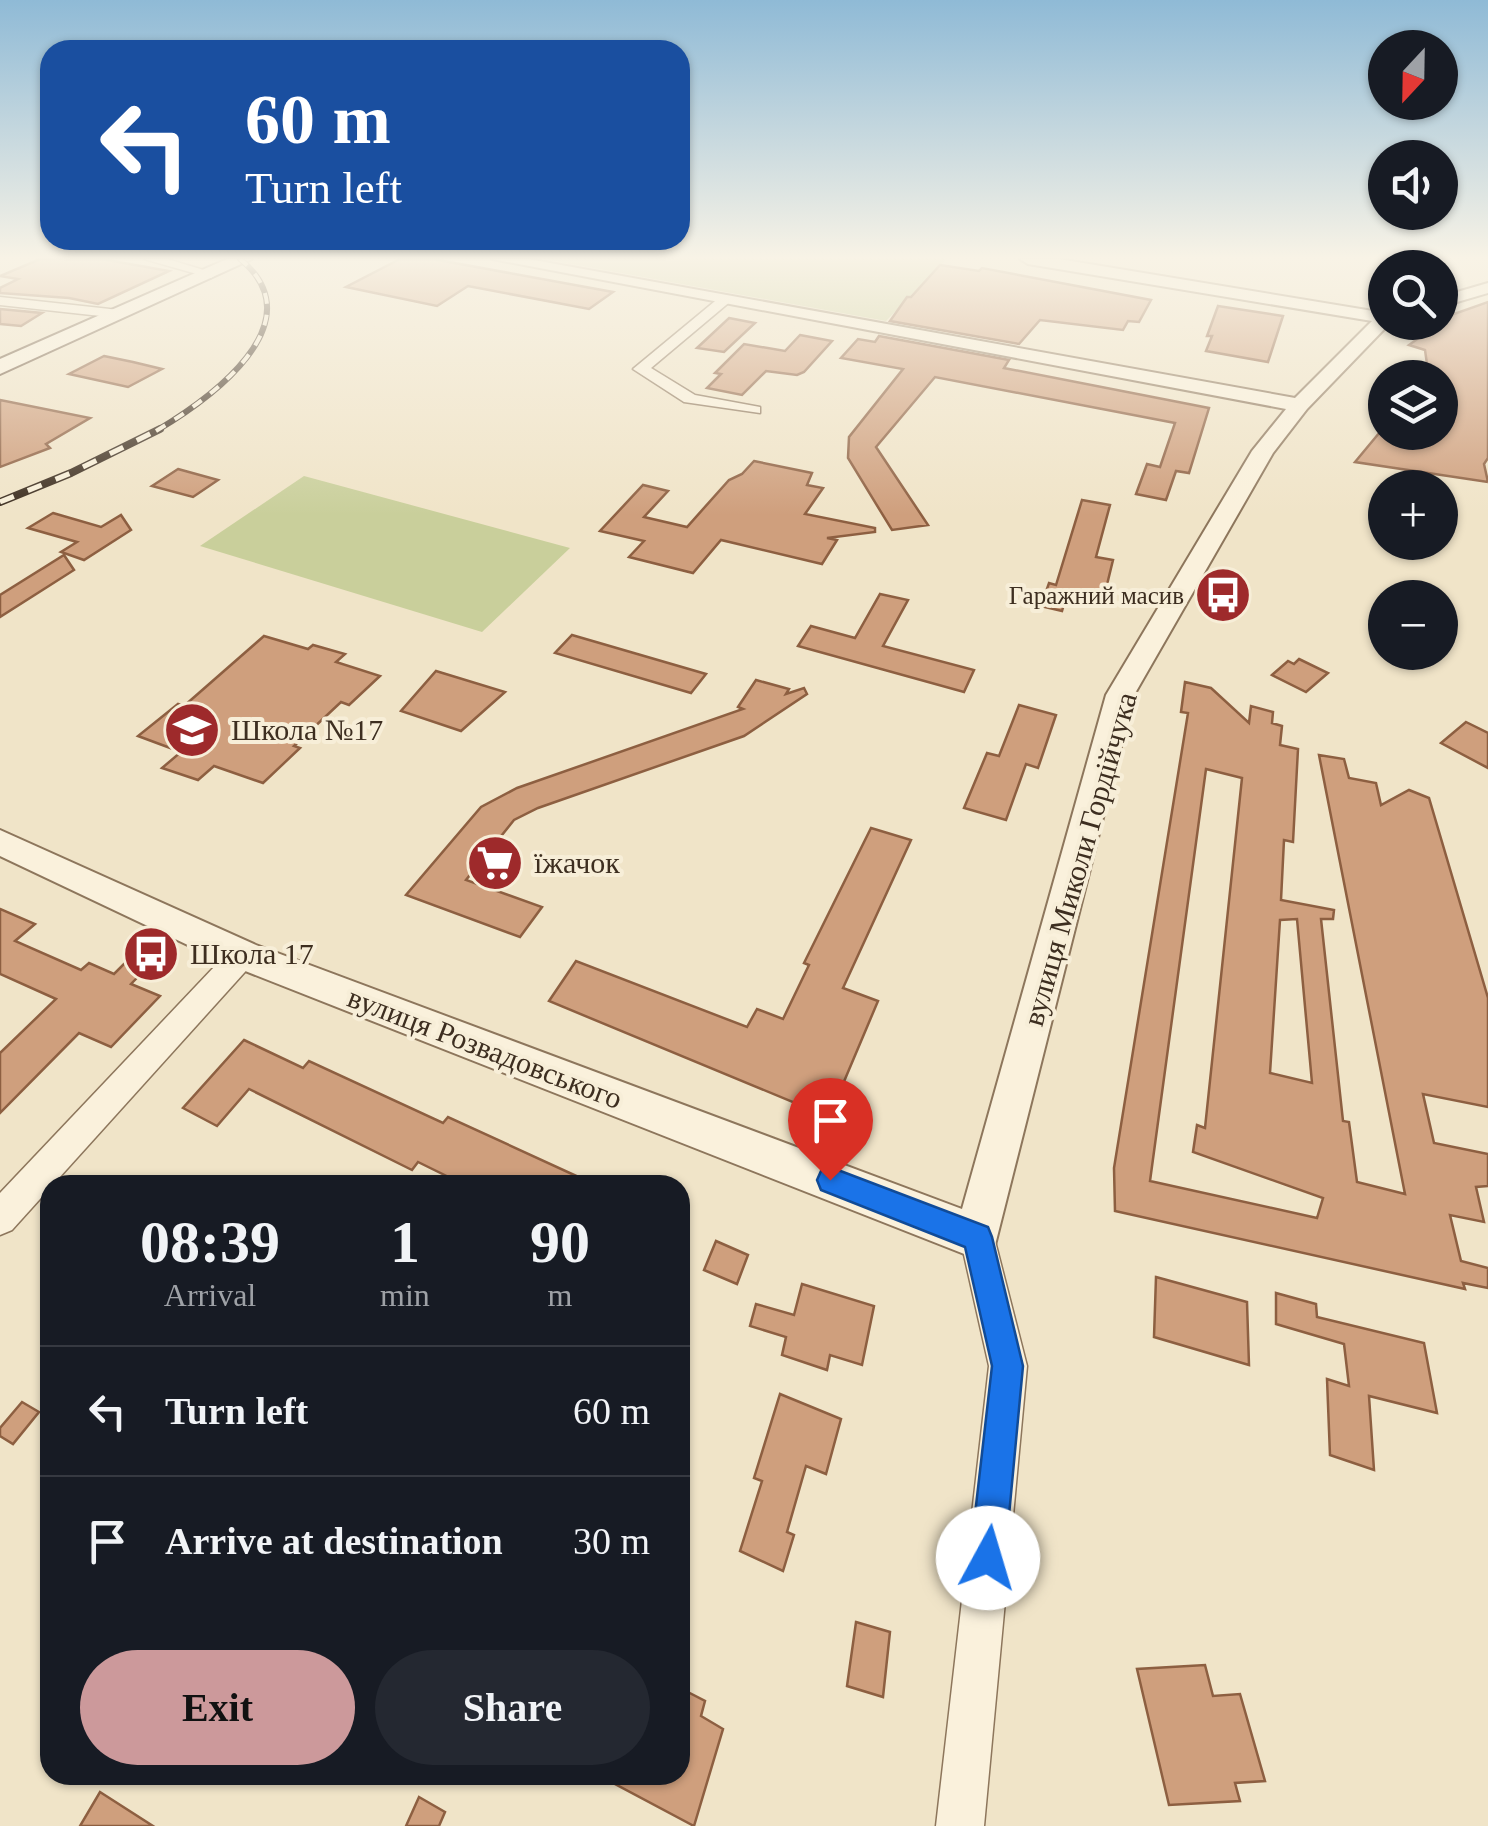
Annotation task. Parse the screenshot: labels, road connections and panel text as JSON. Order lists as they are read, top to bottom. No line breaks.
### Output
{"streets":{"street":["вулиця Миколи Гордійчука","вулиця Розвадовського"]},"crossings":[["вулиця Миколи Гордійчука","вулиця Розвадовського"]],"places":{"bus stop":["Гаражний масив","Школа 17"],"school or university":["Школа №17"],"supermarket":["їжачок"]},"north":"bottom","page":{"map_buttons":["+","−"],"turn":["60 m","Turn left"],"eta":["08:39","Arrival","1","min","90","m"],"list":[{"name":"Turn left","value":"60 m"},{"name":"Arrive at destination","value":"30 m"}],"buttons":["Exit","Share"]}}
